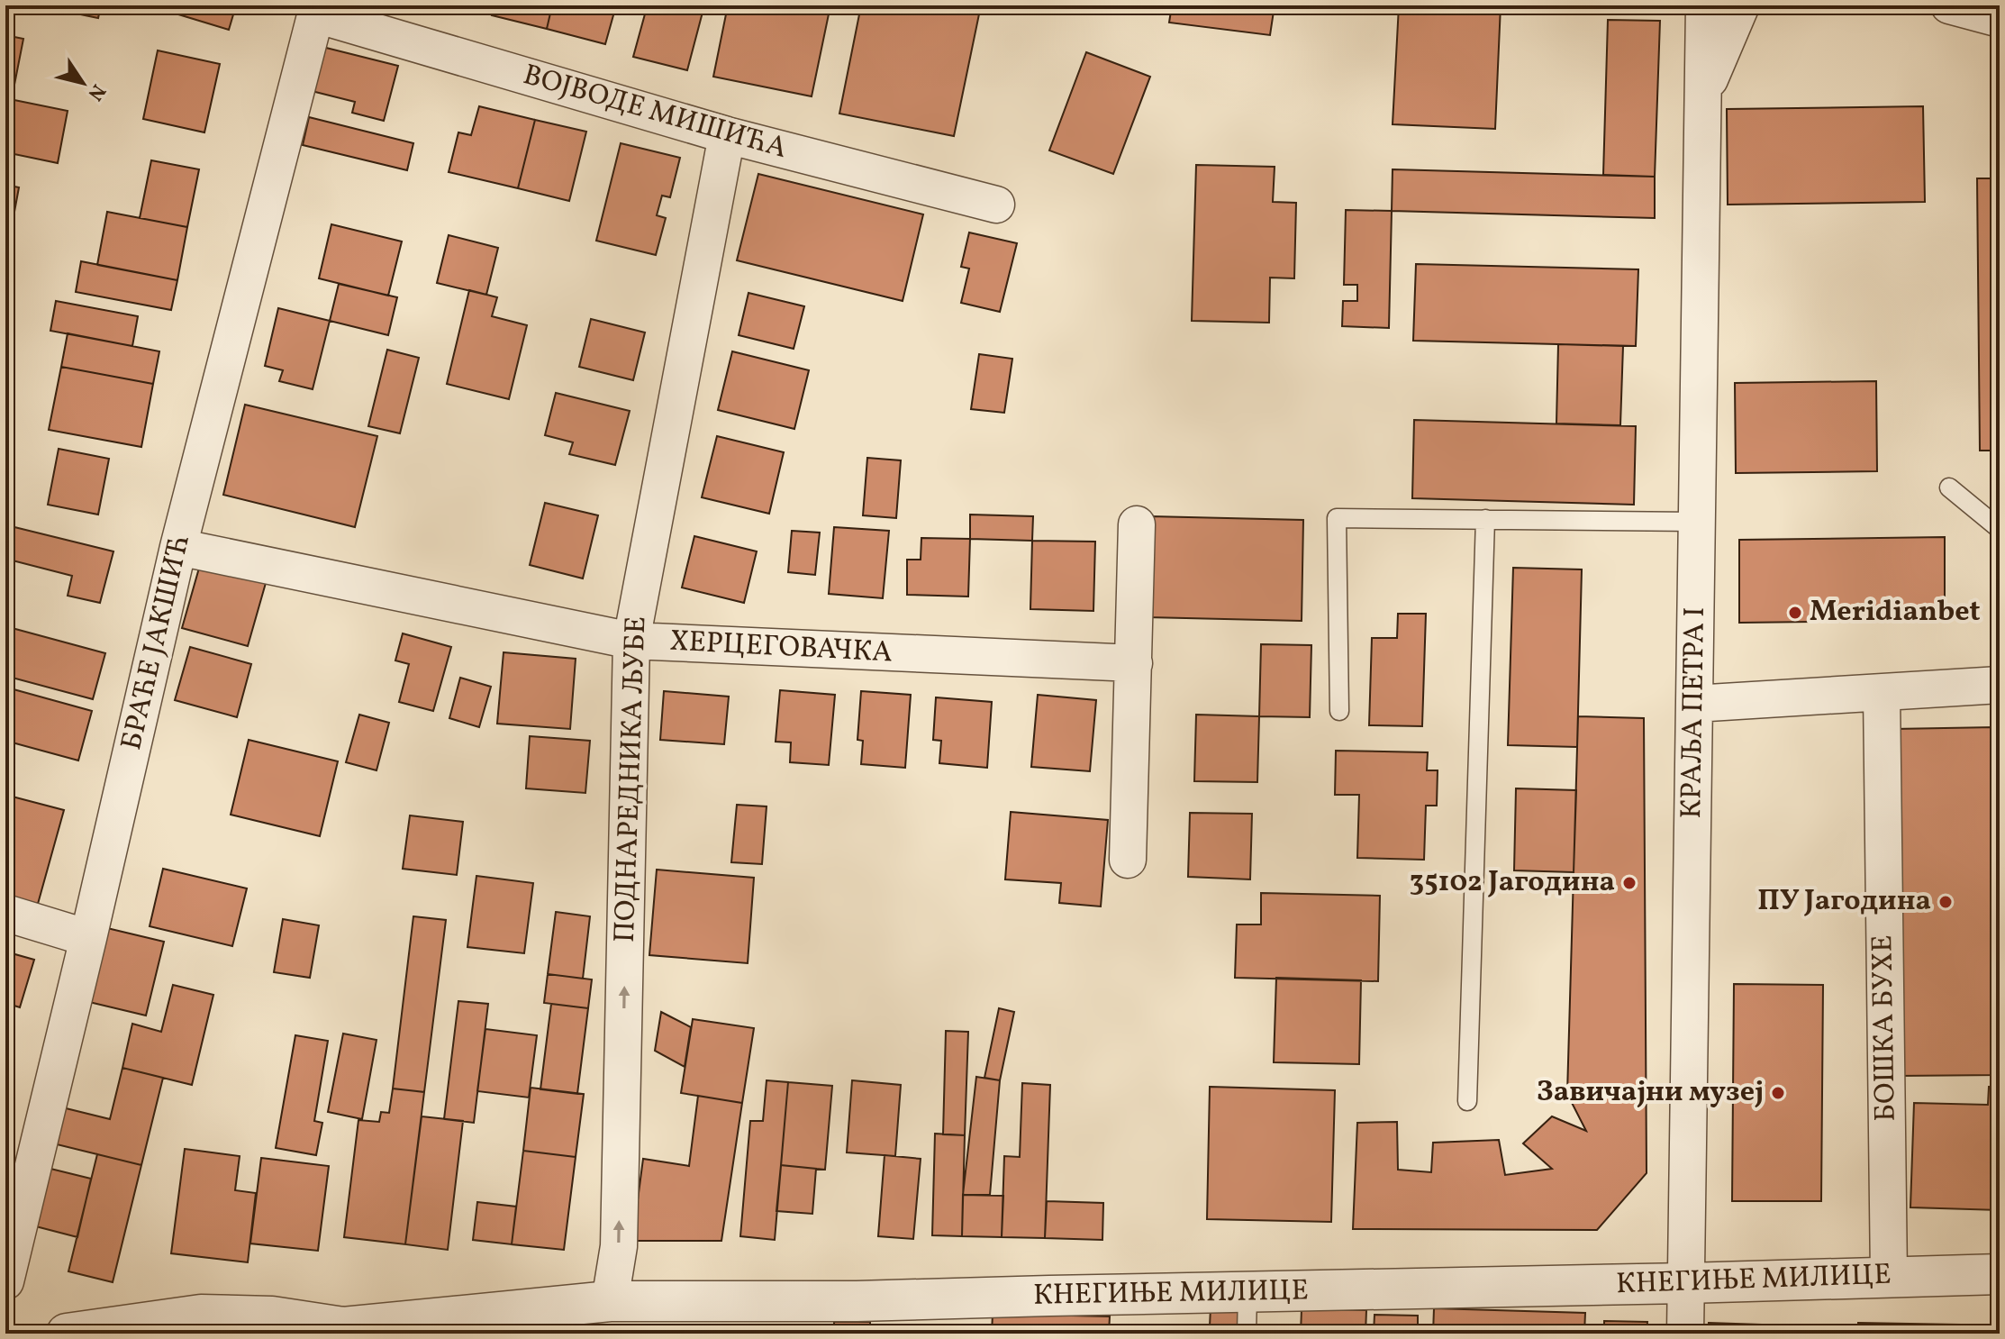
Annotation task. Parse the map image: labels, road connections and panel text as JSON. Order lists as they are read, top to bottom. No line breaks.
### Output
{"streets":{"street":["ВОЈВОДЕ МИШИЋА","БРАЋЕ ЈАКШИЋ","ХЕРЦЕГОВАЧКА","КРАЉА ПЕТРА I","ПОДНАРЕДНИКА ЉУБЕ","БОШКА БУХЕ","КНЕГИЊЕ МИЛИЦЕ"]},"crossings":[["ВОЈВОДЕ МИШИЋА","БРАЋЕ ЈАКШИЋ"],["ВОЈВОДЕ МИШИЋА","ПОДНАРЕДНИКА ЉУБЕ"],["БРАЋЕ ЈАКШИЋ","ХЕРЦЕГОВАЧКА"],["ХЕРЦЕГОВАЧКА","ПОДНАРЕДНИКА ЉУБЕ"],["КРАЉА ПЕТРА I","КНЕГИЊЕ МИЛИЦЕ"],["ПОДНАРЕДНИКА ЉУБЕ","КНЕГИЊЕ МИЛИЦЕ"],["БОШКА БУХЕ","КНЕГИЊЕ МИЛИЦЕ"]],"one_way":["ПОДНАРЕДНИКА ЉУБЕ"],"places":["Meridianbet","35102 Јагодина","ПУ Јагодина","Завичајни музеј"],"north":"bottom right"}
